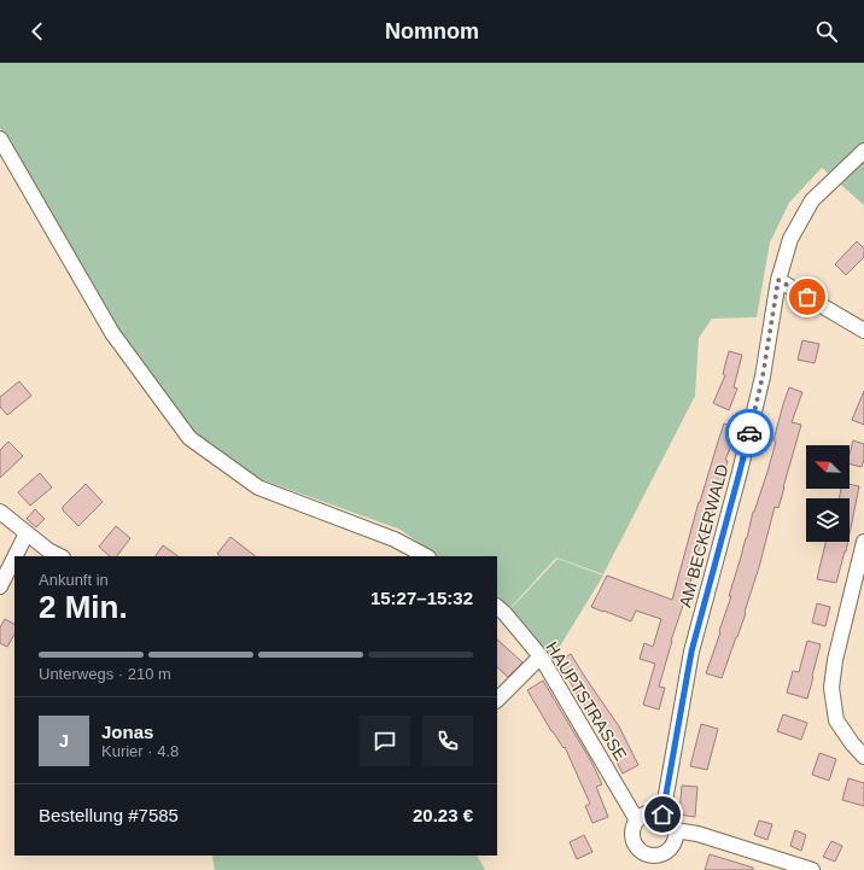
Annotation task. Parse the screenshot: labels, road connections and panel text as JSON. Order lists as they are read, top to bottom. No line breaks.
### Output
{"streets":{"street":["AM BECKERWALD","HAUPTSTRASSE"]},"crossings":[["AM BECKERWALD","HAUPTSTRASSE"]],"north":"top left","page":{"header":"Nomnom","heading":["2 Min.","Ankunft in","15:27–15:32"],"panel":["Jonas","Kurier · 4.8","Bestellung #7585","20.23 €"],"bar":"Unterwegs · 210 m","round":"J"}}
